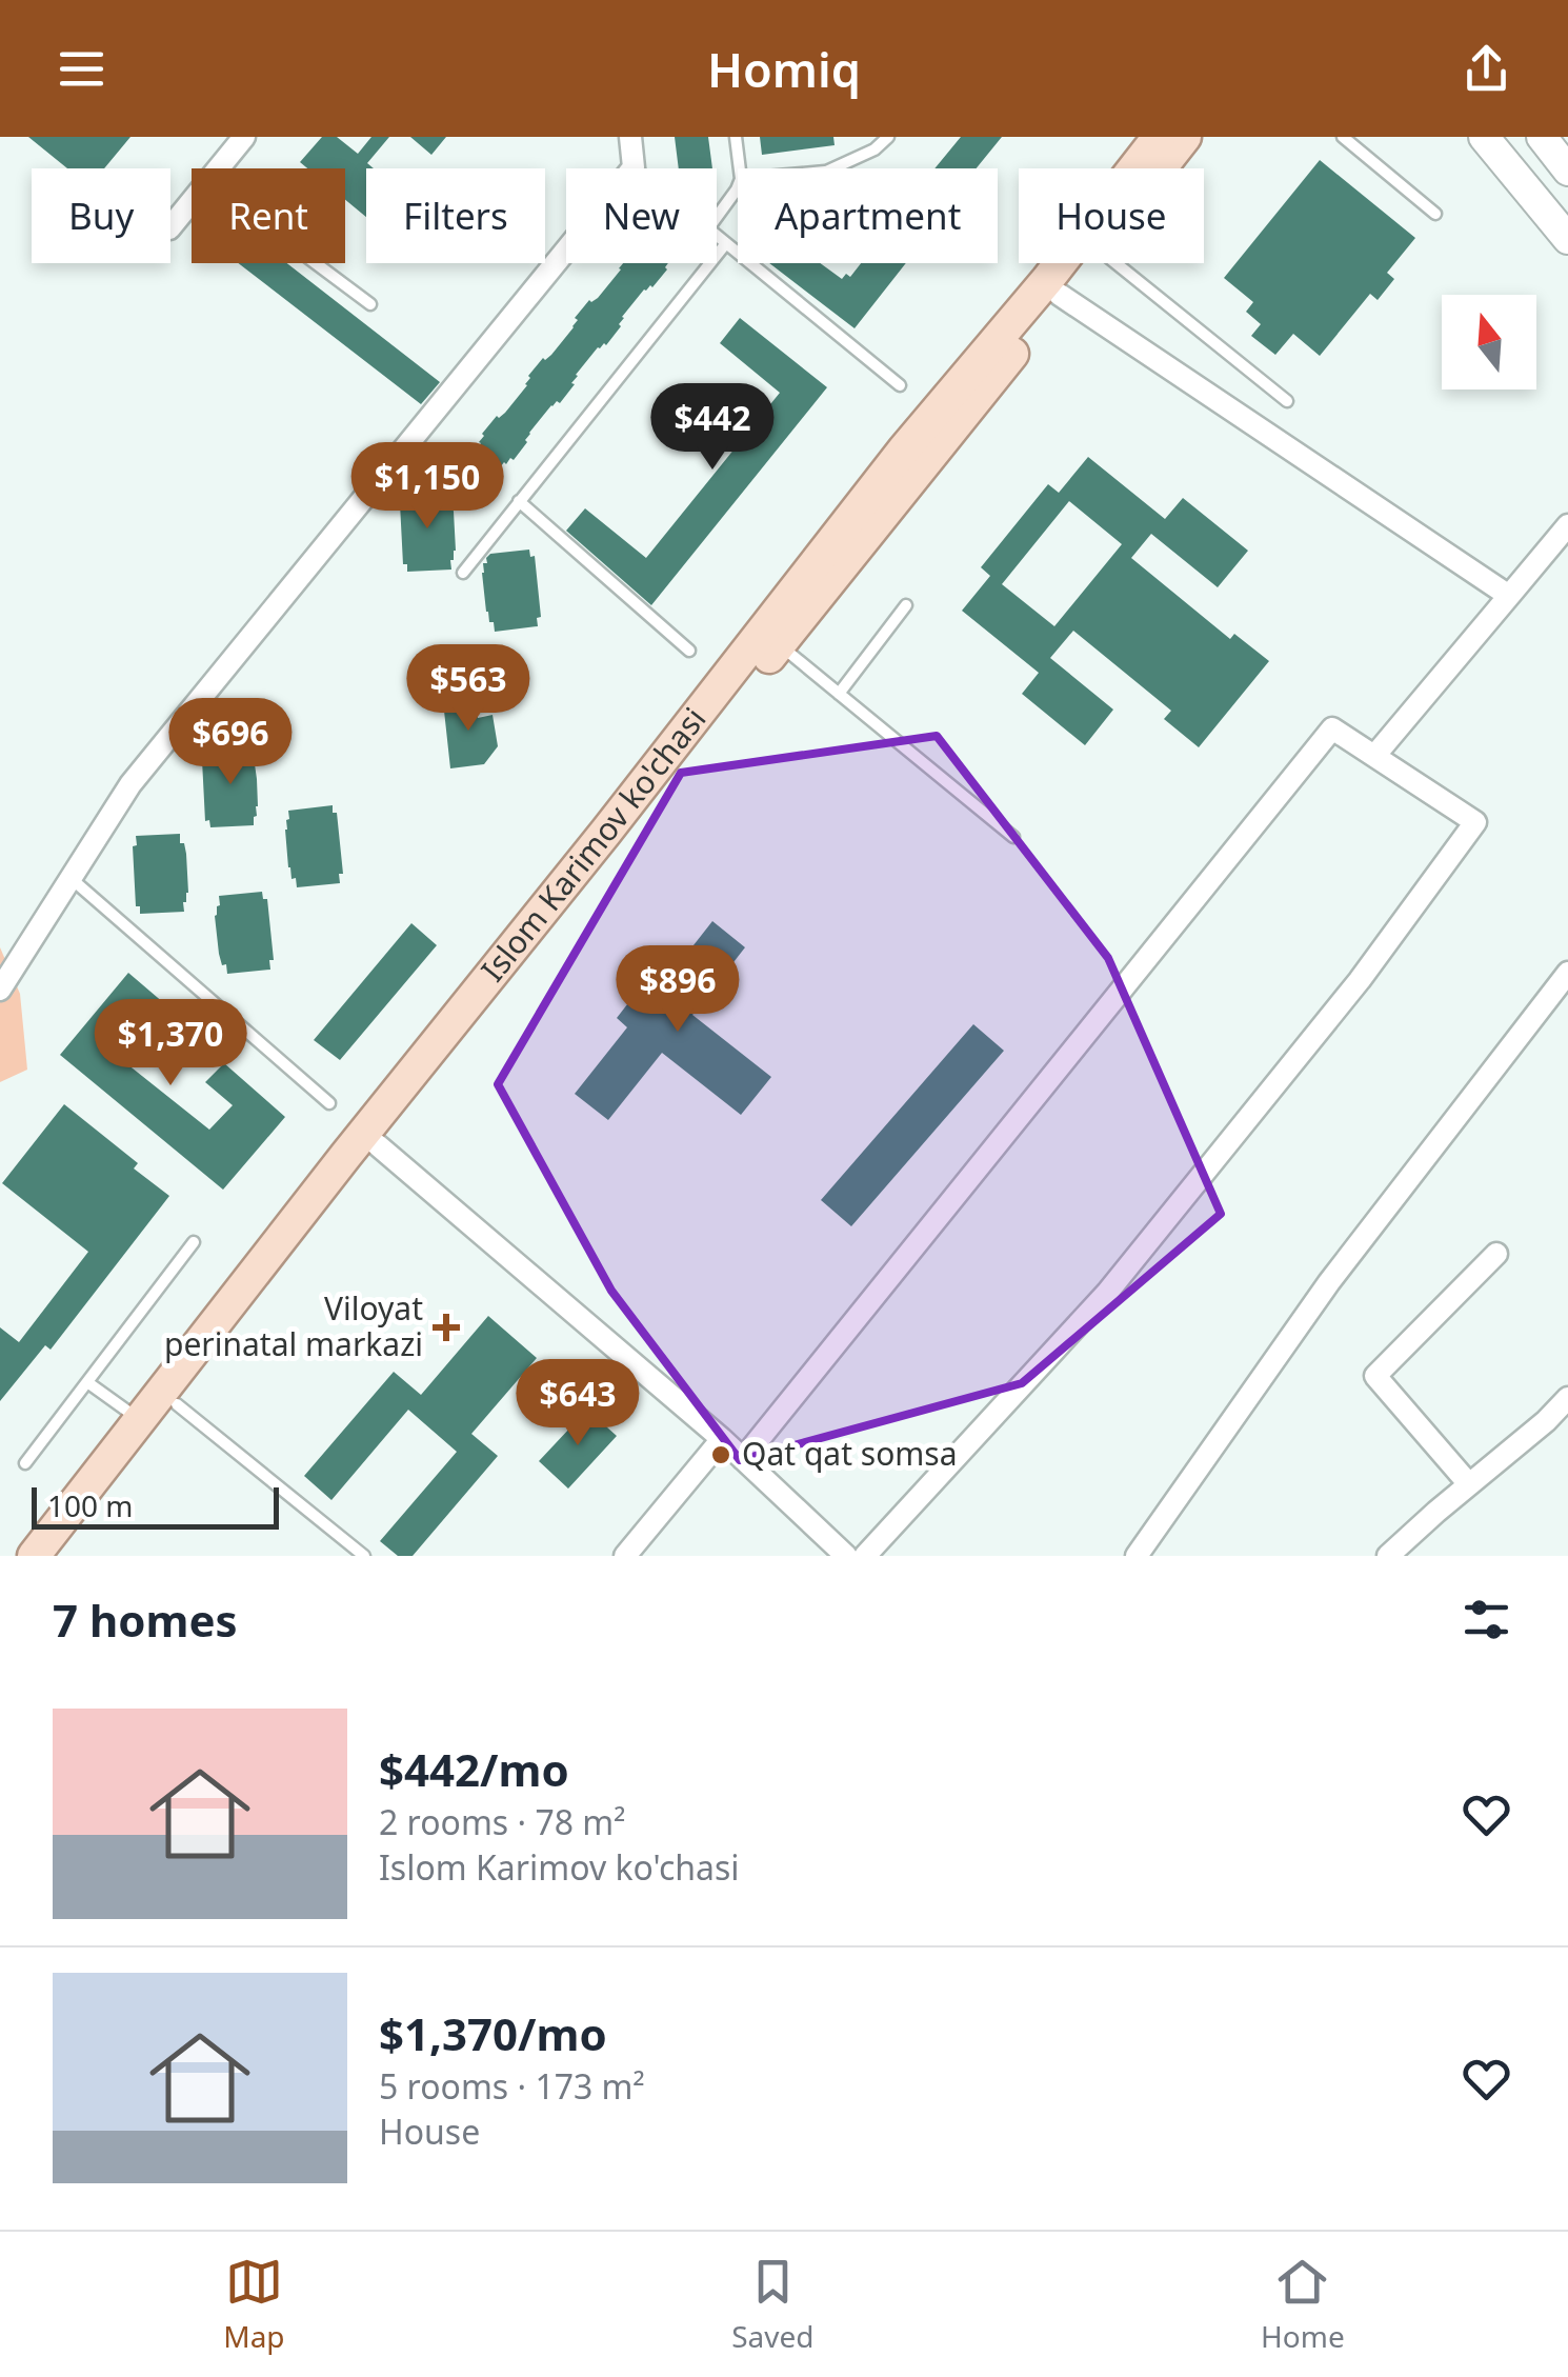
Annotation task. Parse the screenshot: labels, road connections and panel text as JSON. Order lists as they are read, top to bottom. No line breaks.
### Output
{"streets":{"main road":["Islom Karimov ko'chasi"]},"places":{"health":["Viloyat perinatal markazi"],"other":["Qat qat somsa"]},"scale_bar":"100 m","north":"top","page":{"header":"Homiq","chip":["Buy","Rent","Filters","New","Apartment","House"],"price":["$442","$1,150","$563","$696","$896","$1,370","$643"],"scale":"100 m","heading":"7 homes","list":[{"name":"$442/mo","note":"2 rooms · 78 m² · Islom Karimov ko'chasi"},{"name":"$1,370/mo","note":"5 rooms · 173 m² · House"}],"tabs":["Map","Saved","Home"]}}
